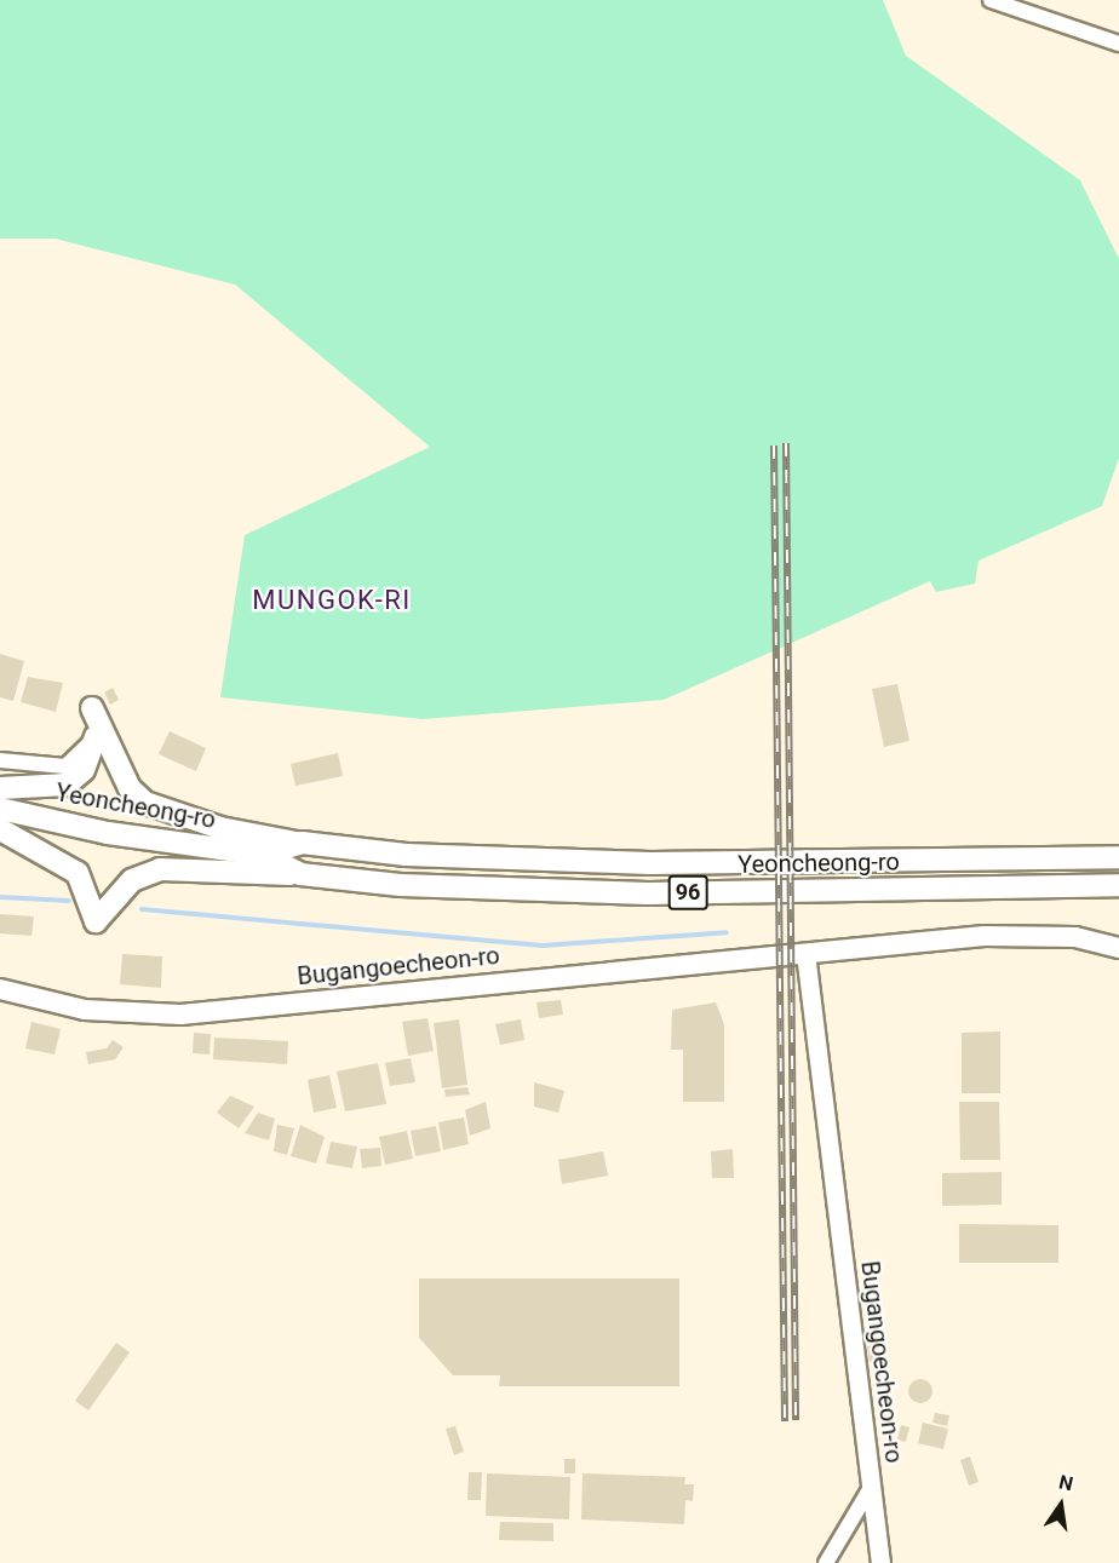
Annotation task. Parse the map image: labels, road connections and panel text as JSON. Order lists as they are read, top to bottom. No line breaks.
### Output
{"streets":{"main road":["Yeoncheong-ro","96","Bugangoecheon-ro"]},"districts":["MUNGOK-RI"],"north":"top"}
